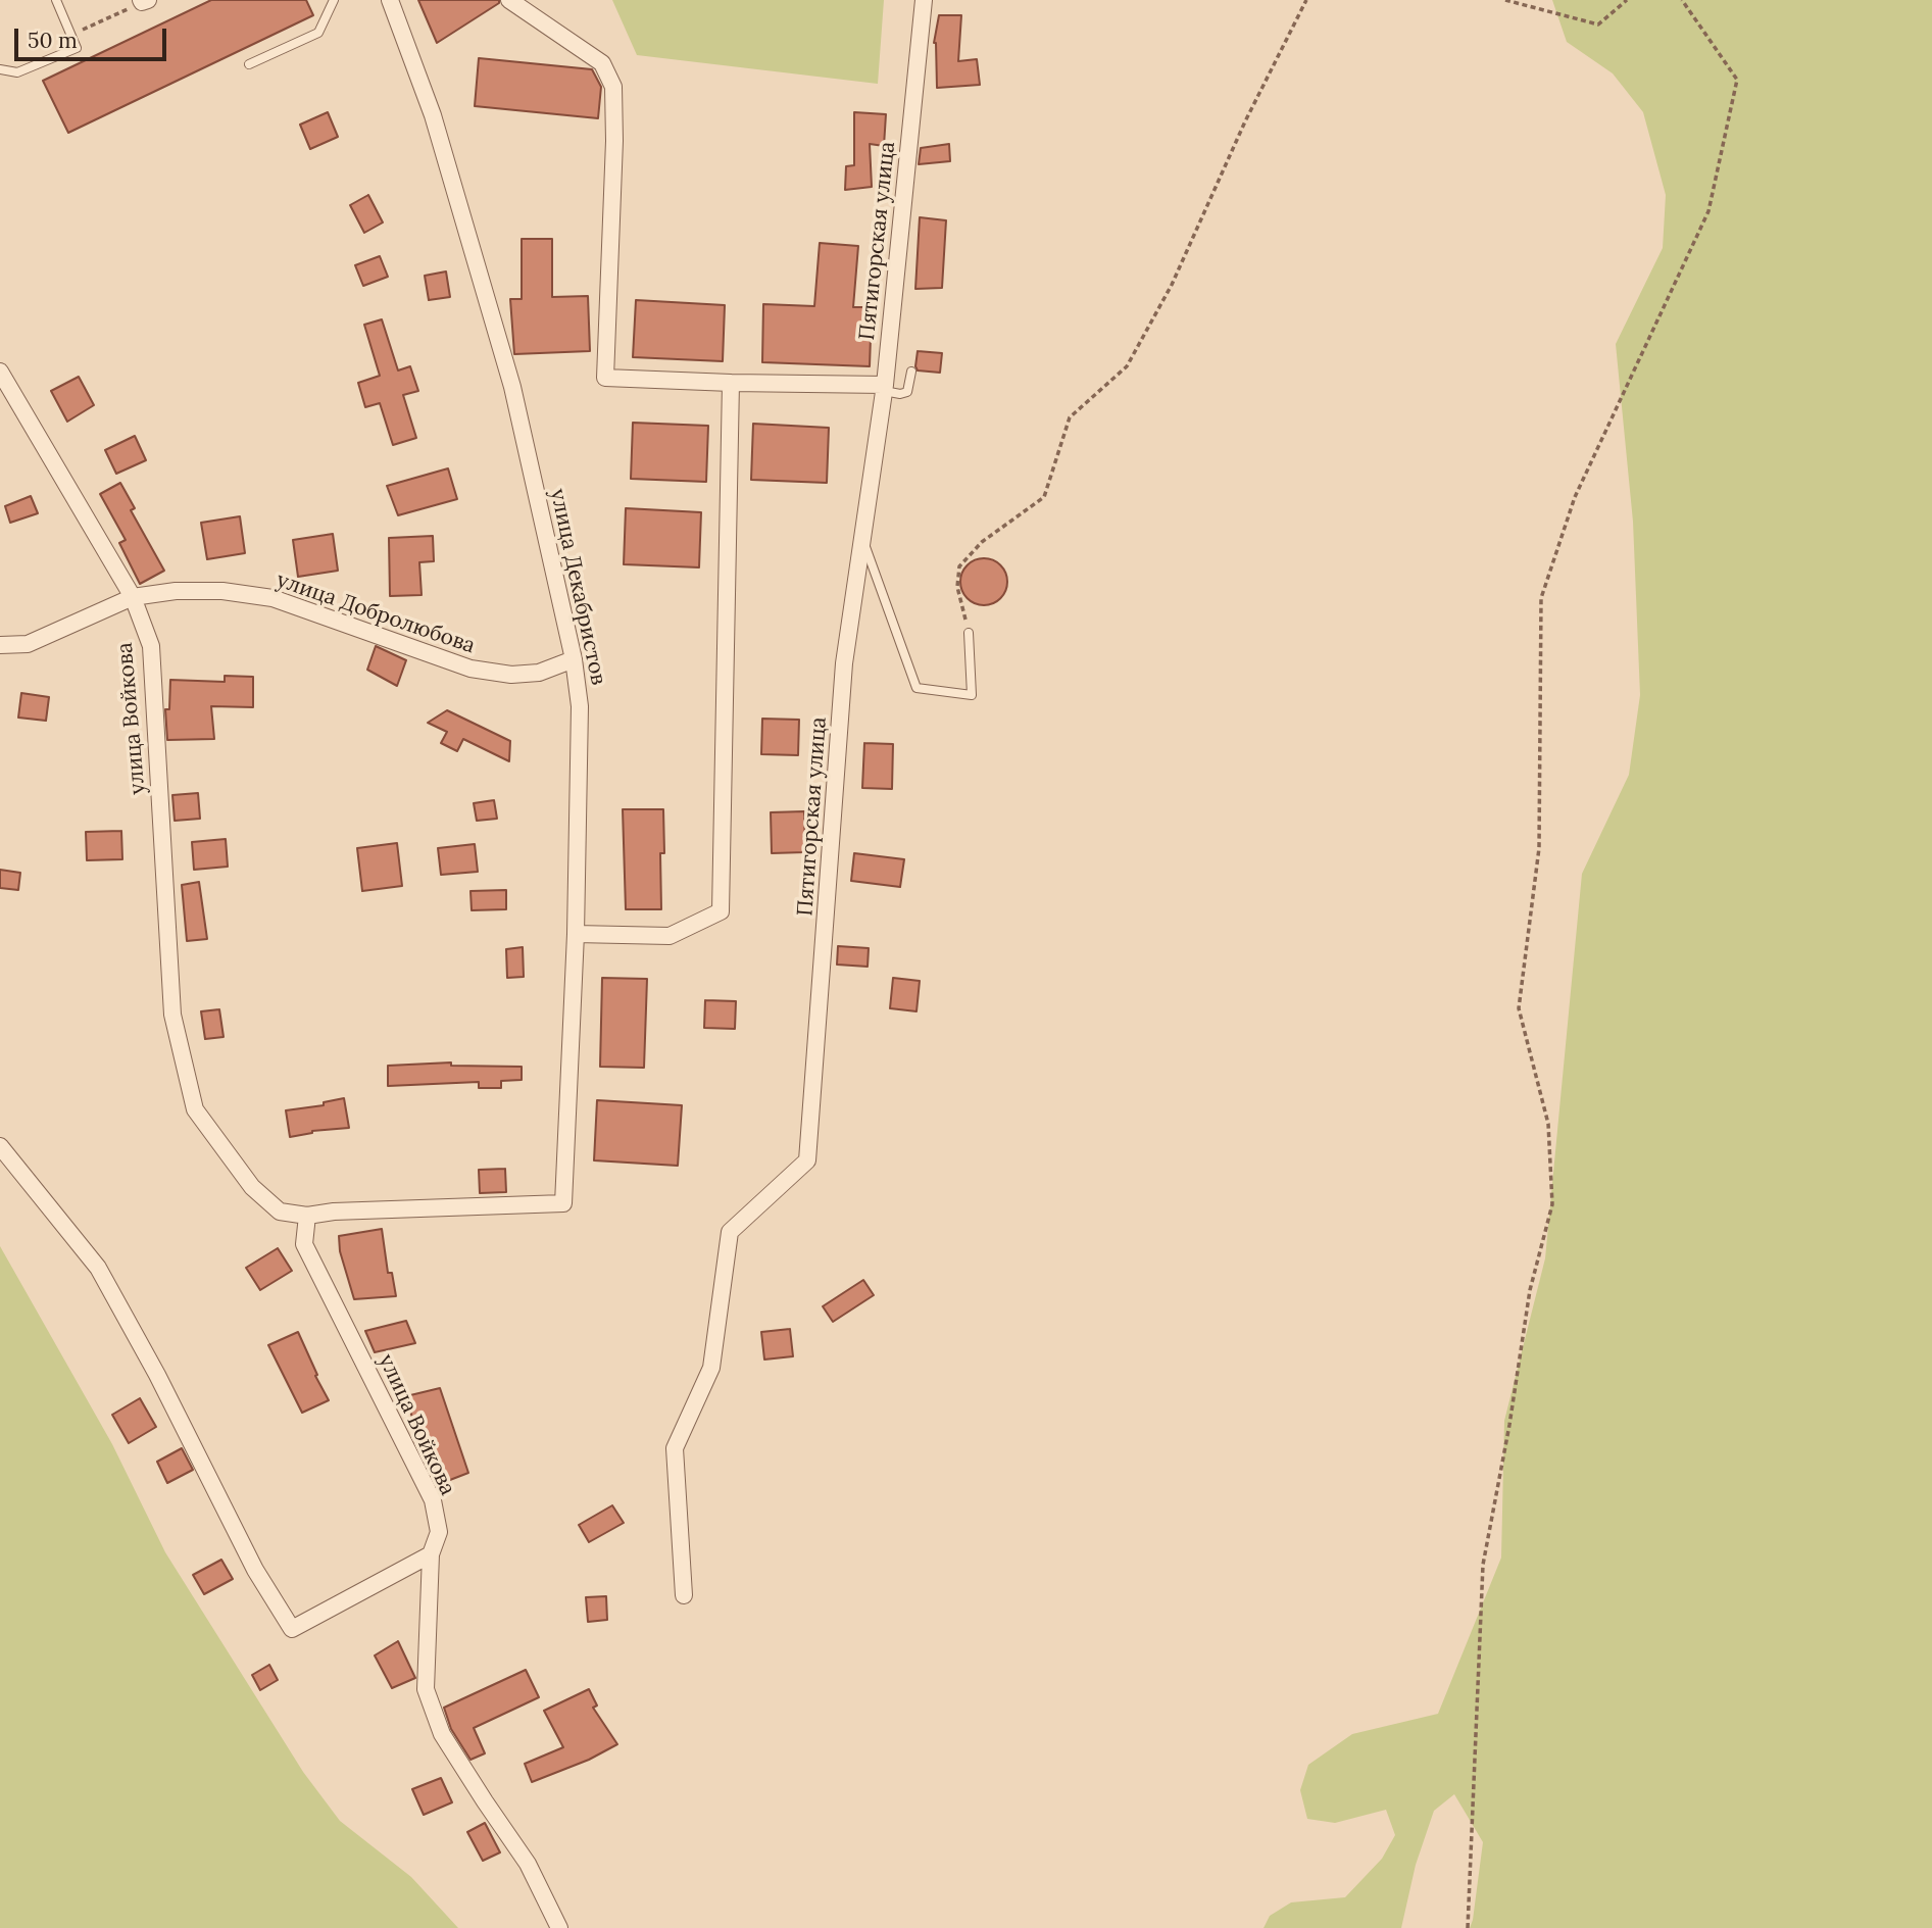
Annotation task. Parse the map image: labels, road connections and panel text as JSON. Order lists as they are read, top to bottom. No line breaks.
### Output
{"streets":{"street":["Пятигорская улица","улица Декабристов","улица Добролюбова","улица Войкова"]},"crossings":[["улица Декабристов","улица Добролюбова"],["улица Декабристов","улица Войкова"],["улица Добролюбова","улица Войкова"]],"scale_bar":"50 m"}
